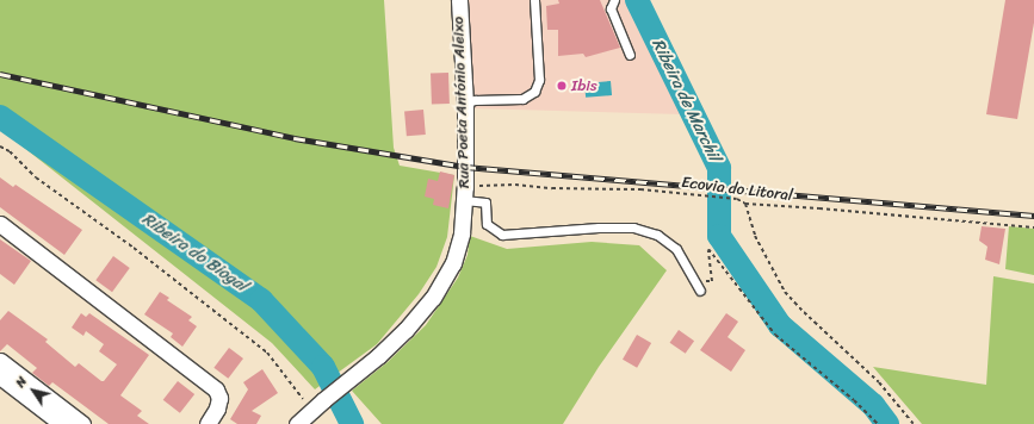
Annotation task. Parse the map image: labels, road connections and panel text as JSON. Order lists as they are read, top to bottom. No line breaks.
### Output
{"streets":{"street":["Rua Poeta António Aleixo"],"path":["Ecovia do Litoral"]},"crossings":[["Rua Poeta António Aleixo","Ecovia do Litoral"]],"water":["Ribeira de Marchil","Ribeira do Biogal"],"places":["Ibis"],"north":"top left"}
